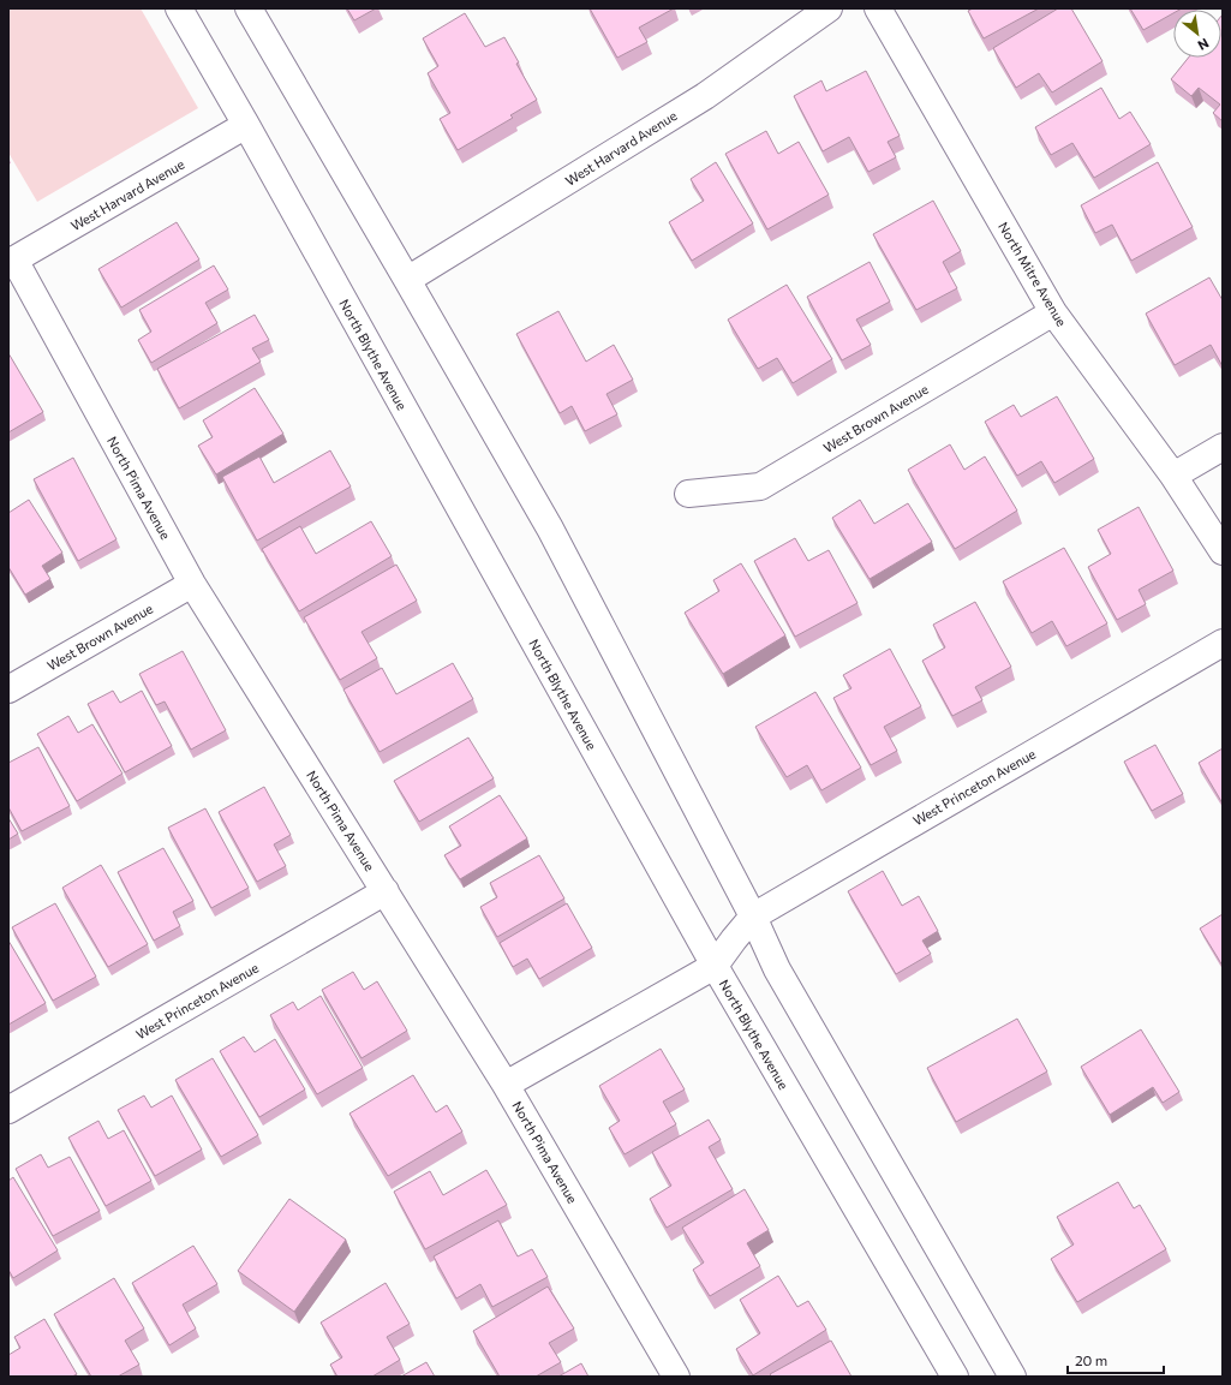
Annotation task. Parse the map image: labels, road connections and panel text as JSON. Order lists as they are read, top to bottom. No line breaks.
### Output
{"streets":{"street":["West Harvard Avenue","North Mitre Avenue","North Blythe Avenue","West Brown Avenue","North Pima Avenue","West Princeton Avenue"]},"crossings":[["West Harvard Avenue","North Blythe Avenue"],["West Harvard Avenue","North Pima Avenue"],["North Mitre Avenue","West Brown Avenue"],["North Blythe Avenue","West Princeton Avenue"],["West Brown Avenue","North Pima Avenue"],["North Pima Avenue","West Princeton Avenue"]],"scale_bar":"20 m","north":"bottom right"}
